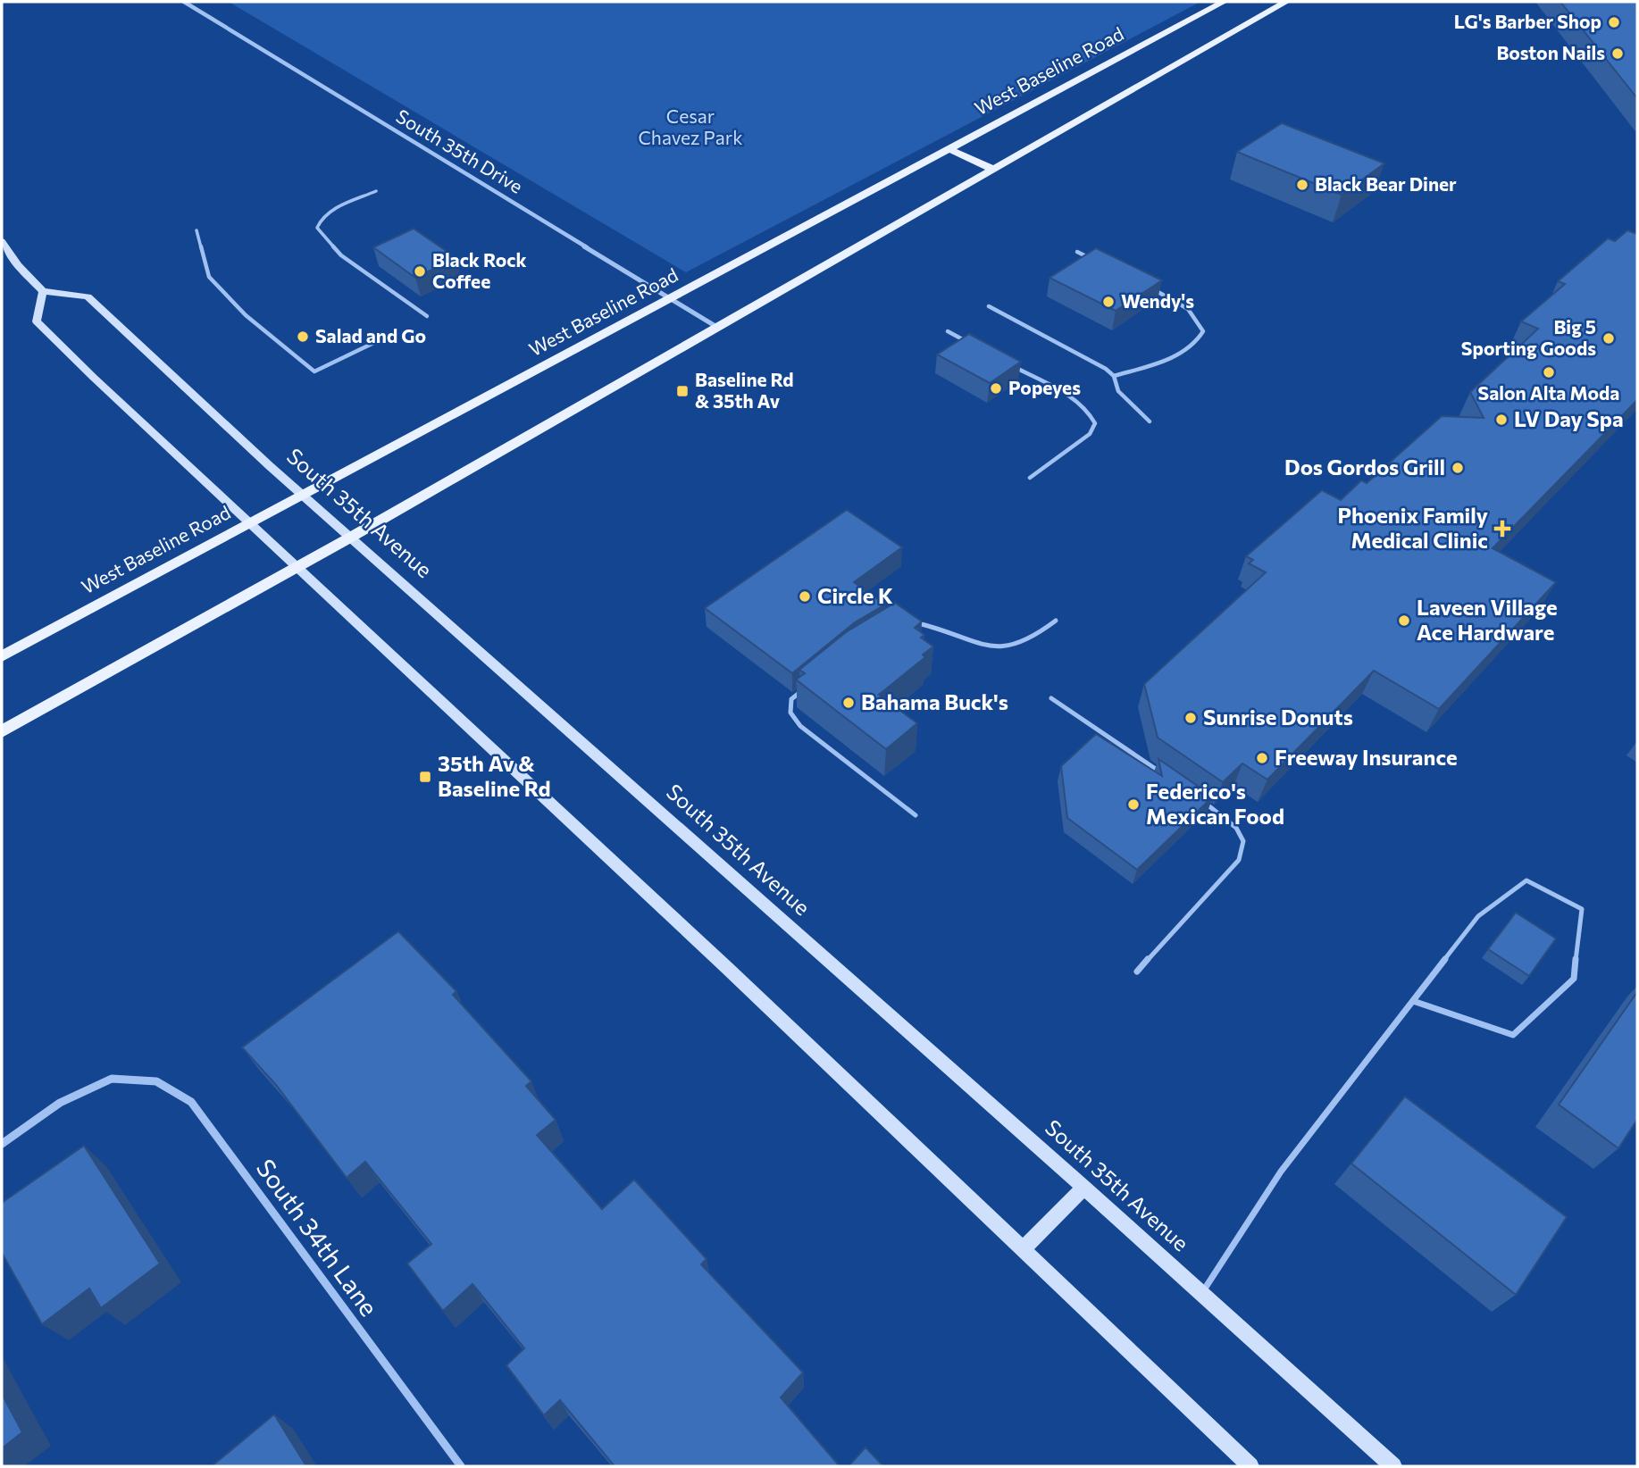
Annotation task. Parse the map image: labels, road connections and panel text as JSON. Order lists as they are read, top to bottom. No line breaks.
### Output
{"streets":{"main road":["West Baseline Road","South 35th Avenue"],"street":["South 35th Drive","South 34th Lane"]},"crossings":[["West Baseline Road","South 35th Drive"],["West Baseline Road","South 35th Avenue"]],"parks":["Cesar Chavez Park"],"places":{"other":["LG's Barber Shop","Boston Nails","Black Bear Diner","Black Rock Coffee","Wendy's","Salad and Go","Big 5 Sporting Goods","Salon Alta Moda","Popeyes","LV Day Spa","Dos Gordos Grill","Circle K","Laveen Village Ace Hardware","Bahama Buck's","Sunrise Donuts","Freeway Insurance","Federico's Mexican Food"],"transit":["Baseline Rd & 35th Av","35th Av & Baseline Rd"],"health":["Phoenix Family Medical Clinic"]}}
